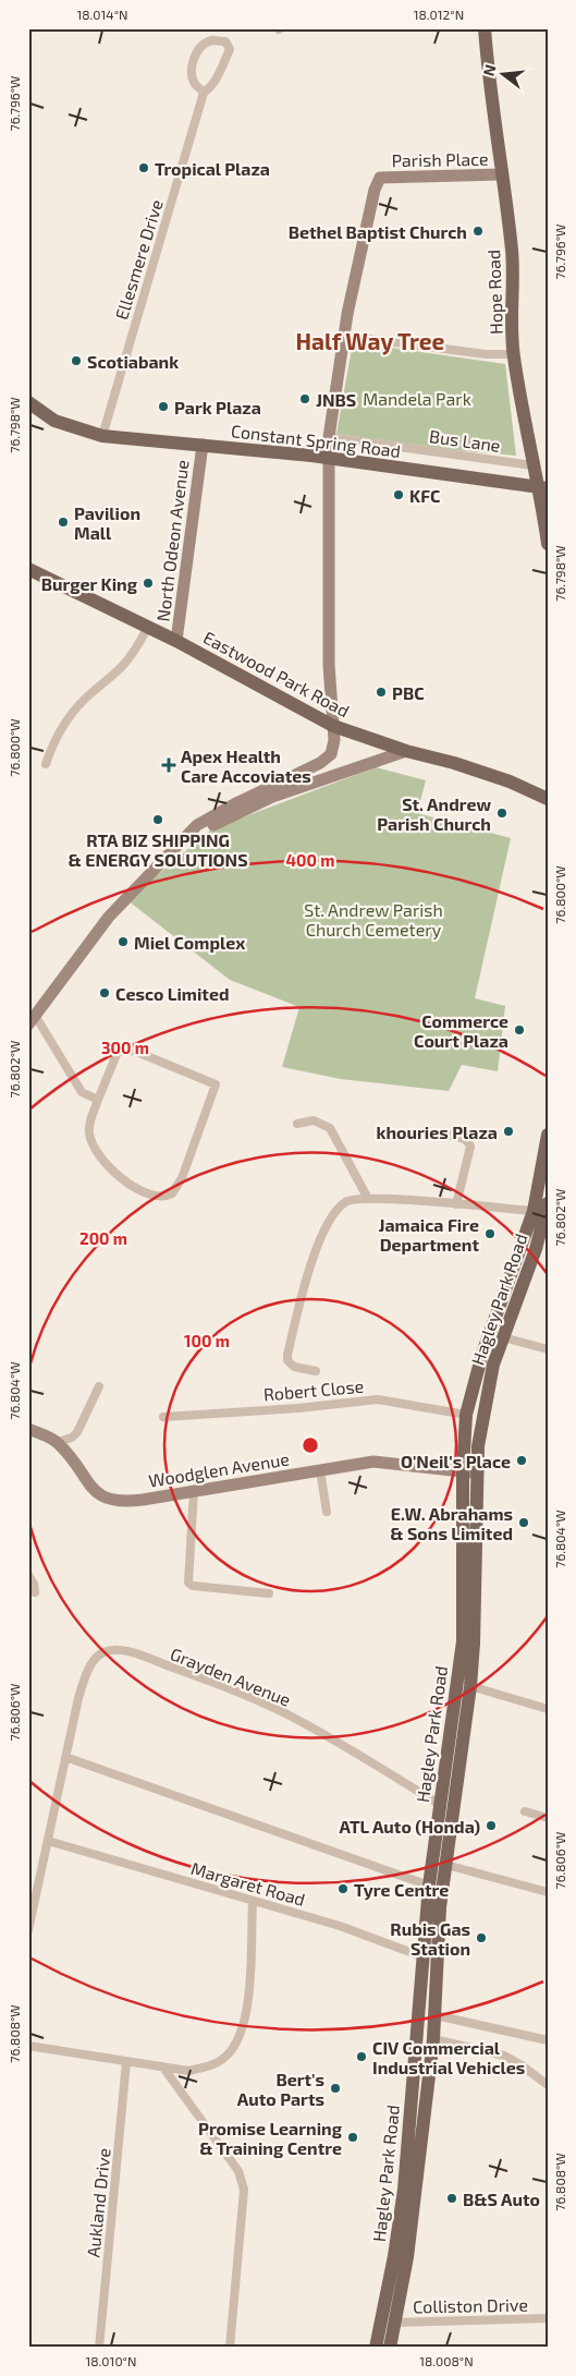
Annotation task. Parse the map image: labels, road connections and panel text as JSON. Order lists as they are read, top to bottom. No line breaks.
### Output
{"streets":{"main road":["Parish Place","Hope Road","Constant Spring Road","North Odeon Avenue","Eastwood Park Road","Hagley Park Road","Woodglen Avenue"],"street":["Ellesmere Drive","Bus Lane","Robert Close","Grayden Avenue","Margaret Road","Aukland Drive","Colliston Drive"]},"crossings":[["Parish Place","Hope Road"],["Ellesmere Drive","Constant Spring Road"],["Hope Road","Constant Spring Road"],["Hope Road","Bus Lane"],["Constant Spring Road","North Odeon Avenue"],["North Odeon Avenue","Eastwood Park Road"],["Hagley Park Road","Robert Close"],["Hagley Park Road","Woodglen Avenue"],["Hagley Park Road","Grayden Avenue"],["Hagley Park Road","Margaret Road"],["Hagley Park Road","Colliston Drive"],["Grayden Avenue","Margaret Road"]],"districts":["Half Way Tree"],"parks":["Mandela Park","St. Andrew Parish Church Cemetery"],"places":{"other":["Tropical Plaza","Bethel Baptist Church","Scotiabank","JNBS","Park Plaza","KFC","Pavilion Mall","Burger King","PBC","St. Andrew Parish Church","RTA BIZ SHIPPING & ENERGY SOLUTIONS","Miel Complex","Cesco Limited","Commerce Court Plaza","khouries Plaza","Jamaica Fire Department","O'Neil's Place","E.W. Abrahams & Sons Limited","ATL Auto (Honda)","Tyre Centre","Rubis Gas Station","CIV Commercial Industrial Vehicles","Bert's Auto Parts","Promise Learning & Training Centre","B&S Auto"],"health":["Apex Health Care Accoviates"]},"north":"left","coordinates":["18.014°N","18.012°N","76.796°W","76.798°W","76.800°W","76.802°W","76.804°W","76.806°W","76.808°W","18.010°N","18.008°N"],"rings":["400 m","300 m","200 m","100 m"]}
